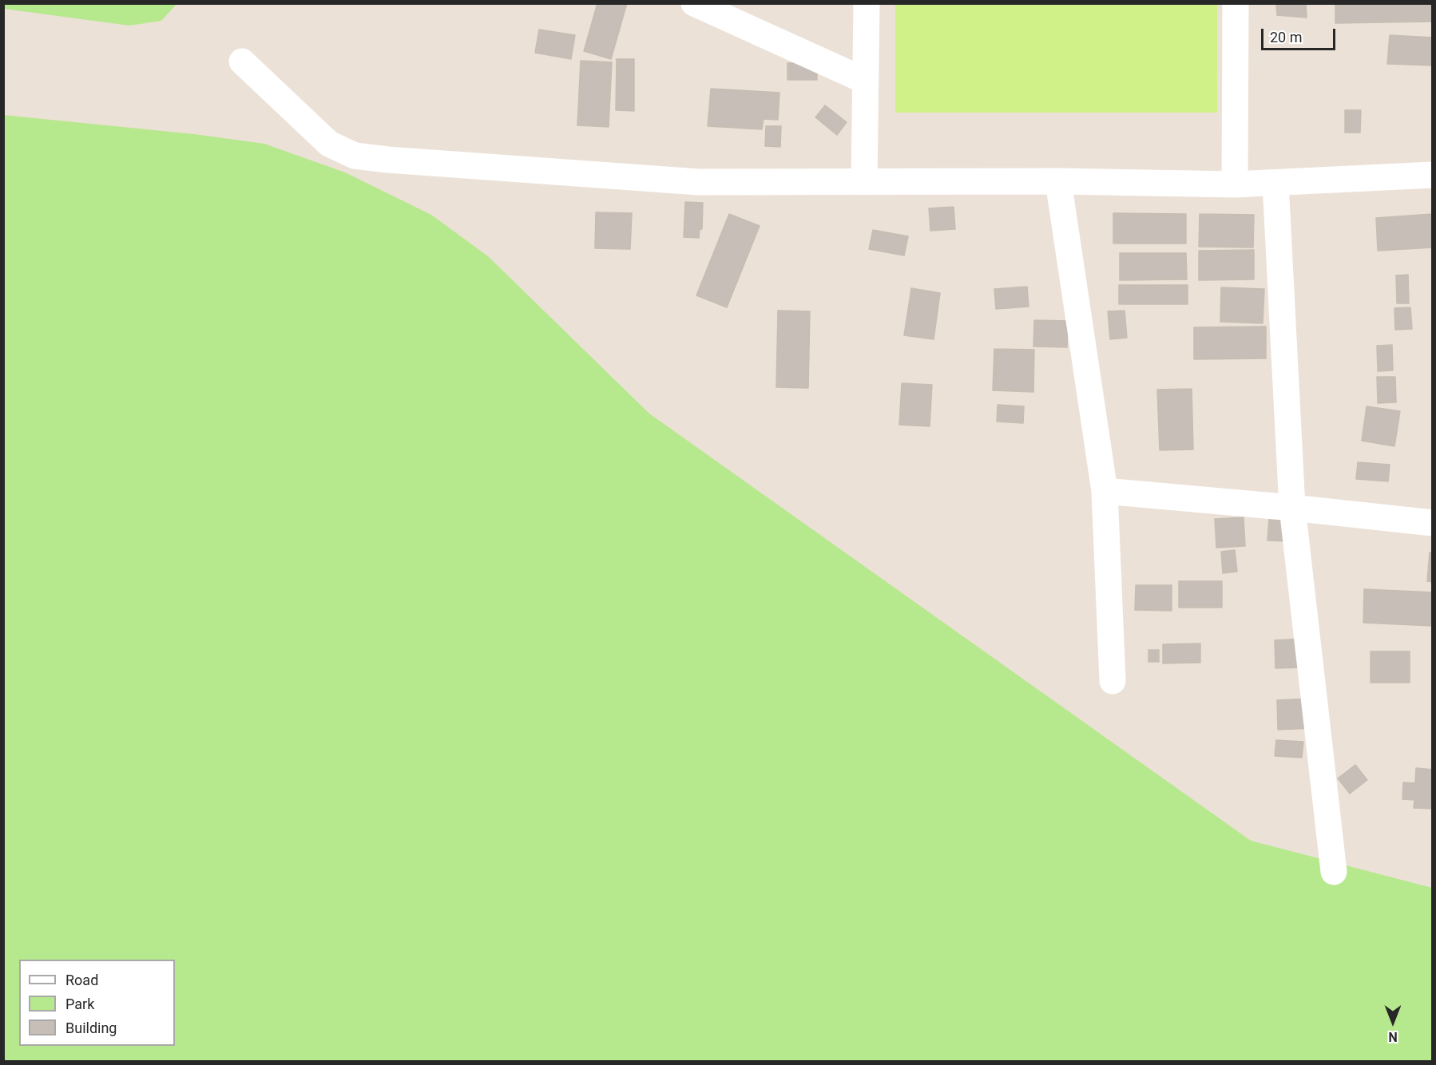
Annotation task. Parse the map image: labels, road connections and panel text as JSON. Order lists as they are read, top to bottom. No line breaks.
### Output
{"legend":["Road","Park","Building"],"scale_bar":"20 m","north":"bottom"}
